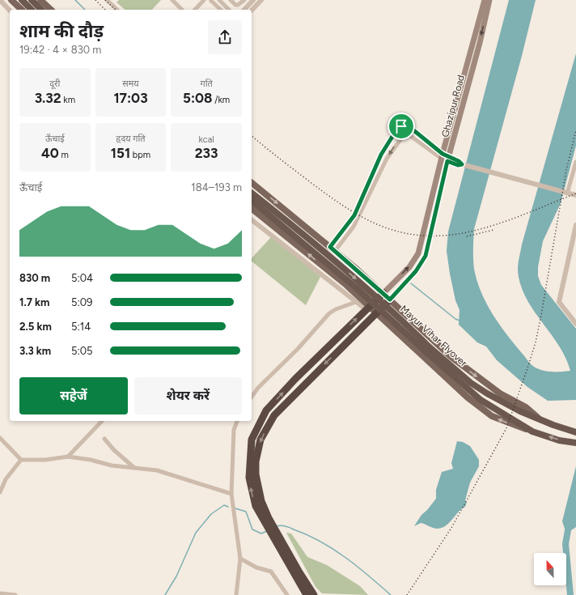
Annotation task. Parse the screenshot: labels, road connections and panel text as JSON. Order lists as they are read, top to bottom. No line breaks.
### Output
{"streets":{"highway":["Mayur Vihar Flyover"],"main road":["Ghazipur Road"]},"north":"top","page":{"heading":["शाम की दौड़","19:42 · 4 × 830 m"],"stats":[["दूरी","3.32 km"],["समय","17:03"],["गति","5:08 /km"],["ऊँचाई","40 m"],["हृदय गति","151 bpm"],["kcal","233"]],"chart":["ऊँचाई","184–193 m"],"list":[{"name":"830 m","note":"5:04"},{"name":"1.7 km","note":"5:09"},{"name":"2.5 km","note":"5:14"},{"name":"3.3 km","note":"5:05"}],"buttons":["सहेजें","शेयर करें"]}}
